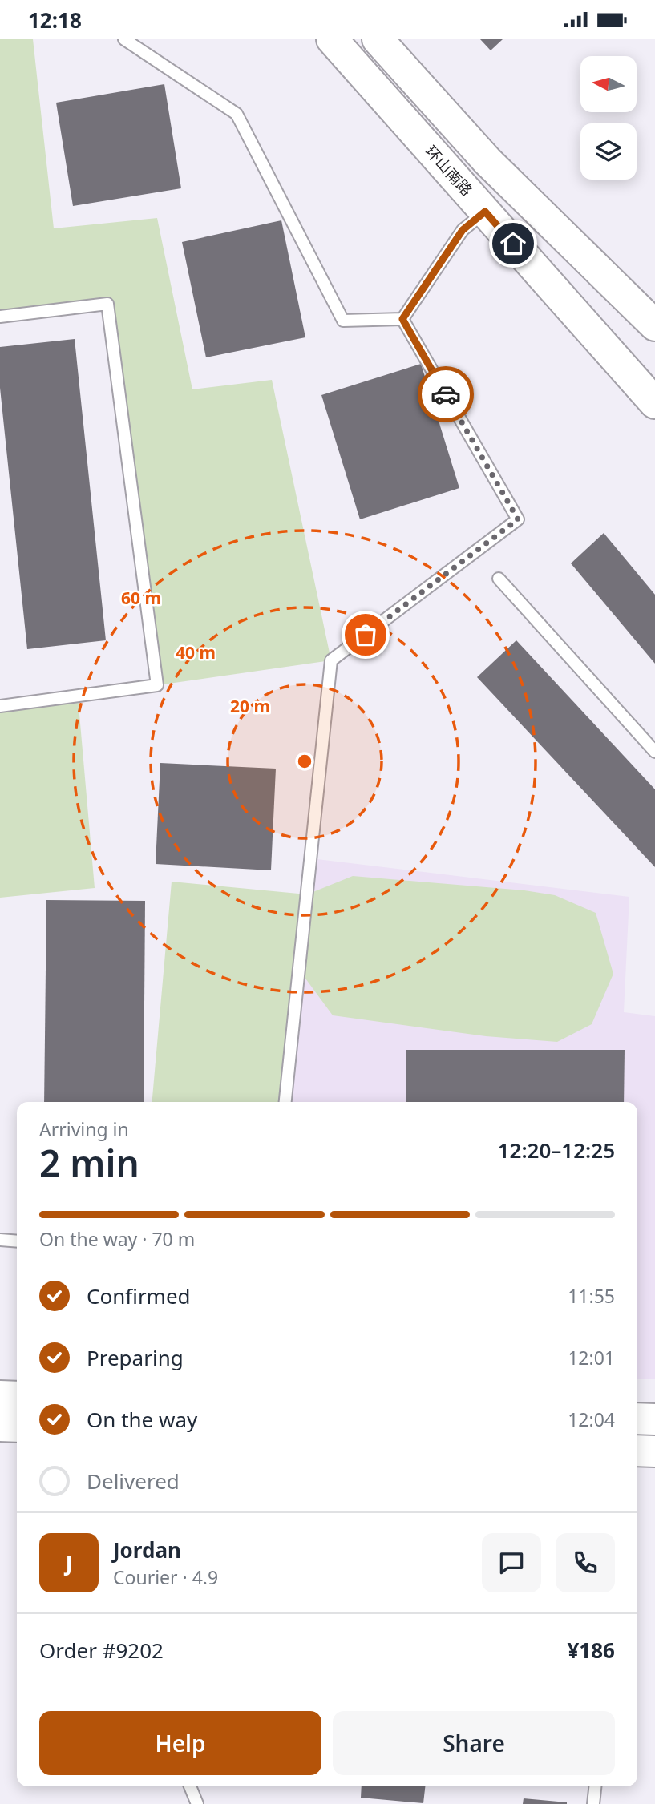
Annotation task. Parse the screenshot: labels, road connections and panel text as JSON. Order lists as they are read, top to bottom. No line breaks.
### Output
{"streets":{"main road":["环山南路"]},"north":"left","page":{"status":"12:18","heading":["2 min","Arriving in","12:20–12:25"],"panel":["Jordan","Courier · 4.9","Order #9202","¥186"],"bar":"On the way · 70 m","list":[["Confirmed","11:55"],["Preparing","12:01"],["On the way","12:04"],"Delivered"],"round":"J","buttons":["Help","Share"]},"rings":["60 m","40 m","20 m"]}
